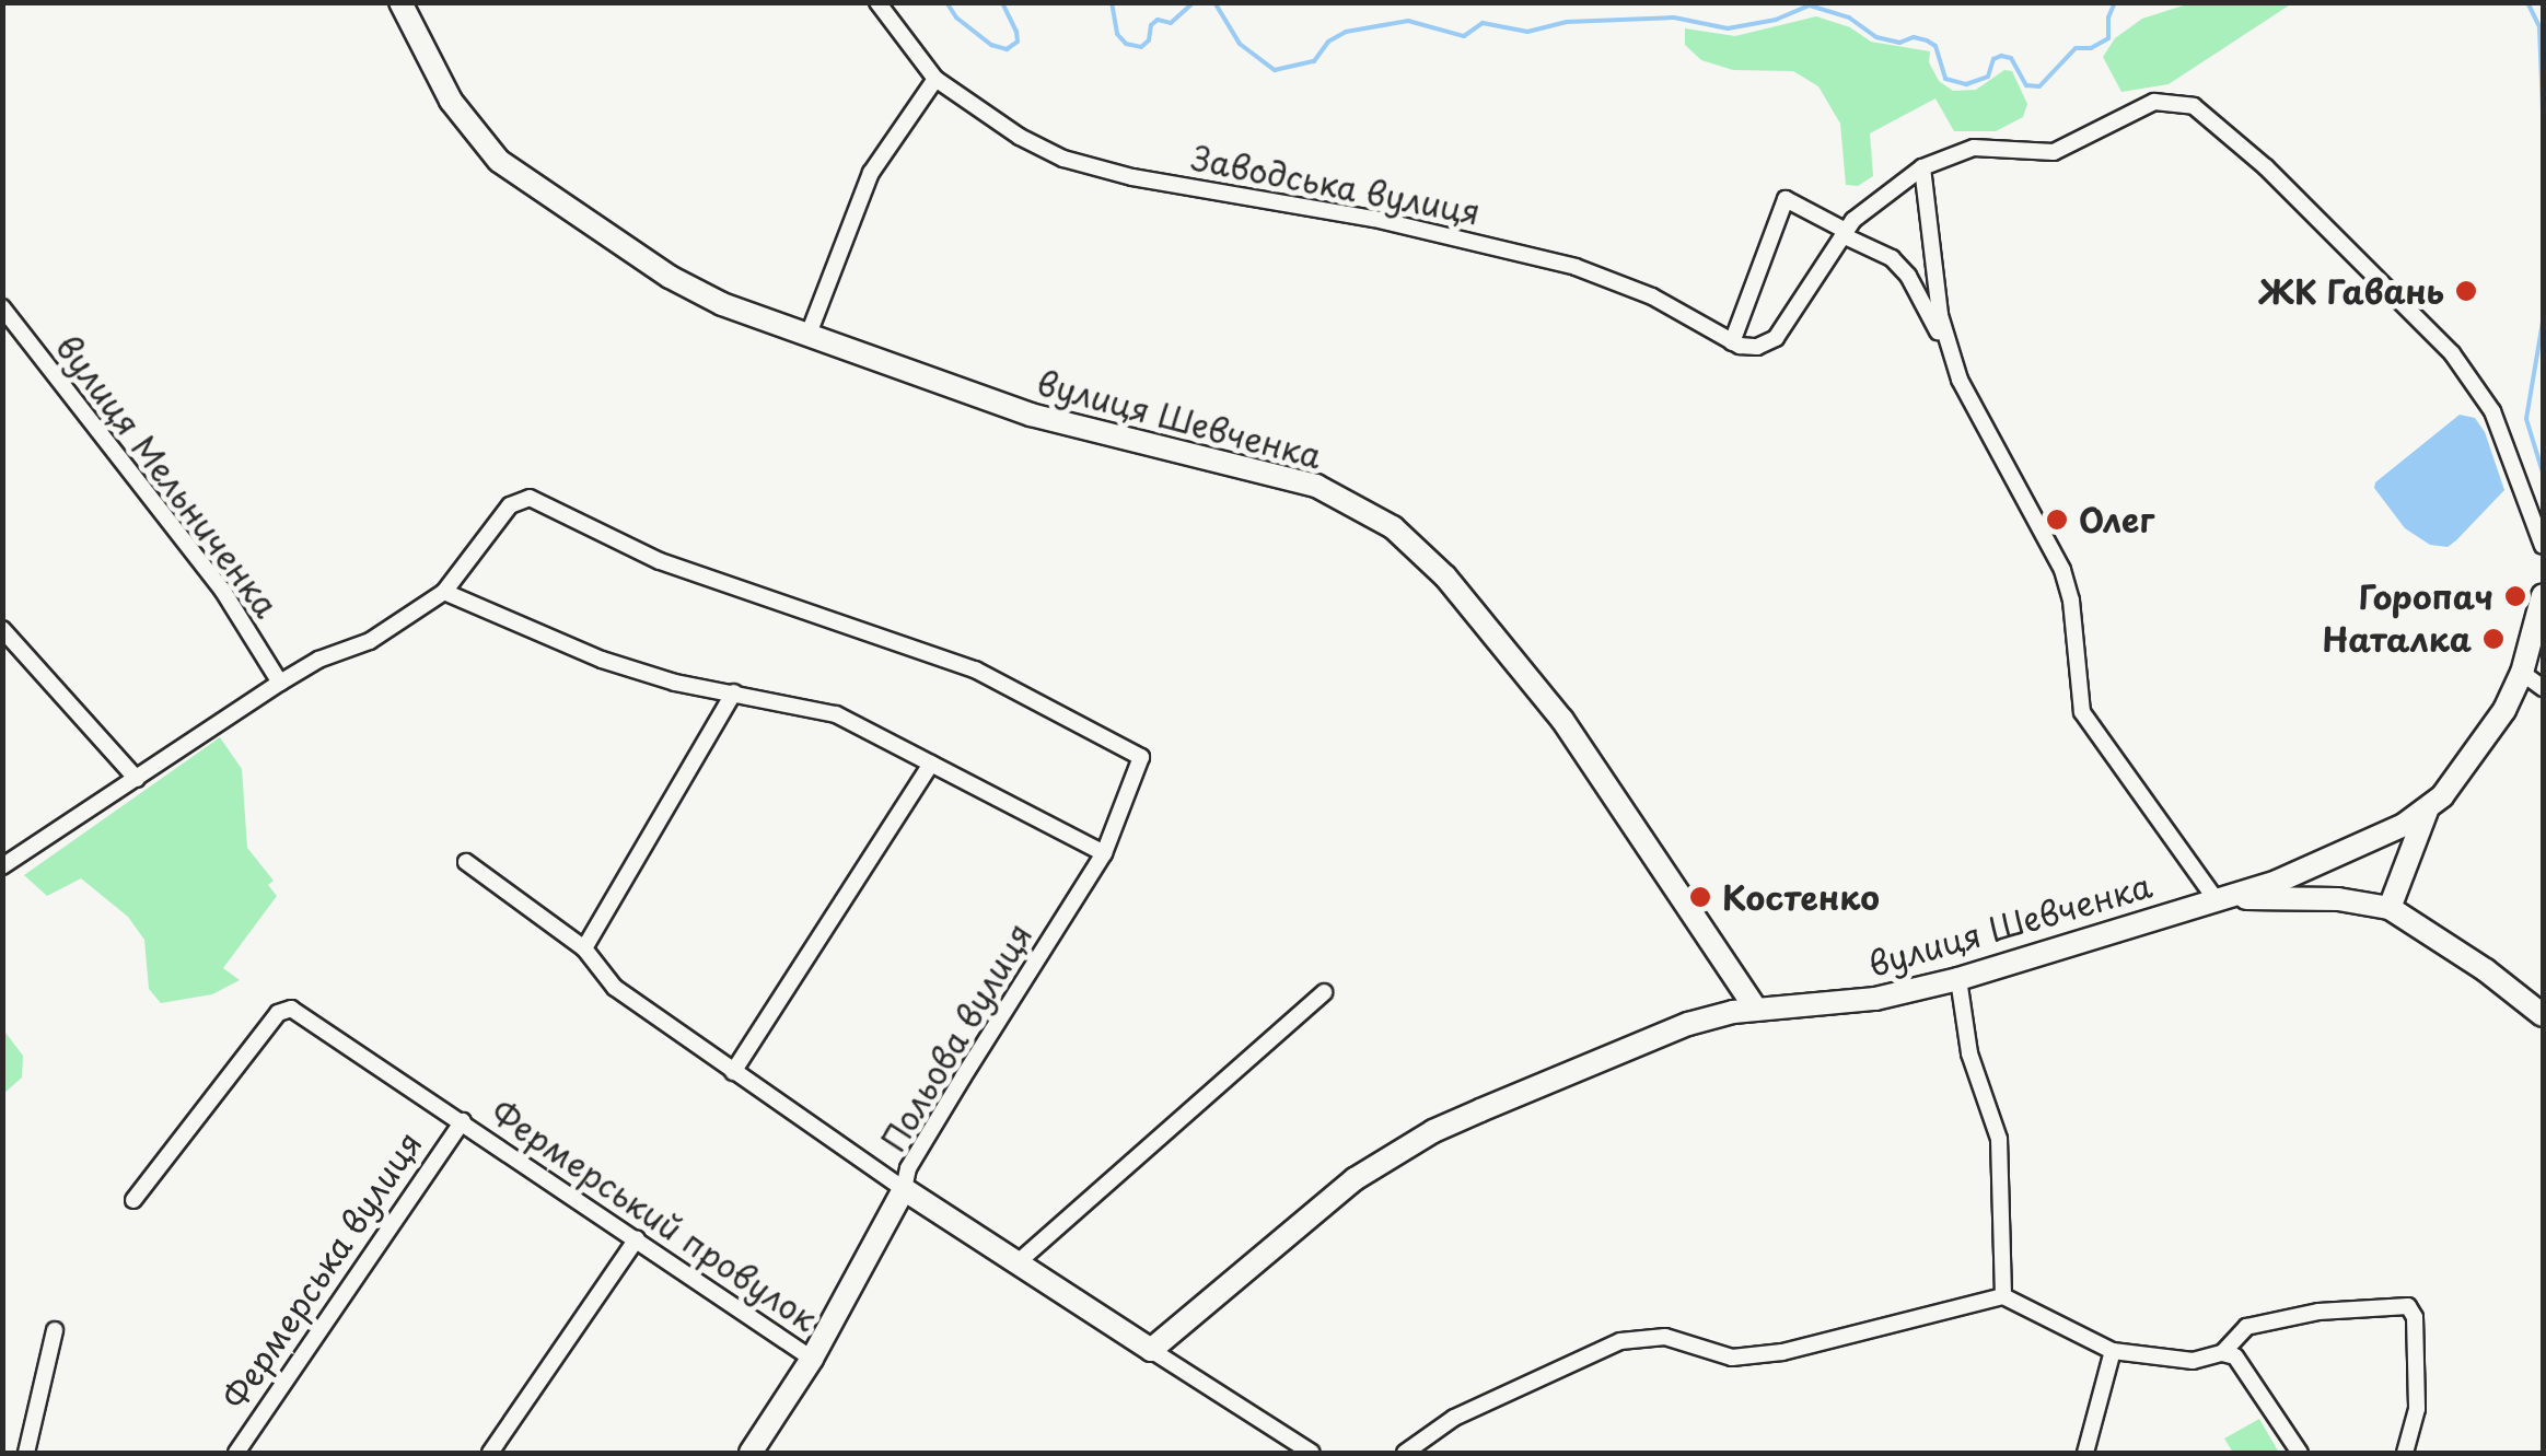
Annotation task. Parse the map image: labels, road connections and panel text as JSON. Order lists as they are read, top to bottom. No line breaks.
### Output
{"streets":{"main road":["вулиця Шевченка"],"street":["Заводська вулиця","вулиця Мельниченка","Польова вулиця","Фермерський провулок","Фермерська вулиця"]},"crossings":[["Фермерський провулок","Фермерська вулиця"]],"places":["ЖК Гавань","Олег","Горопач","Наталка","Костенко"]}
